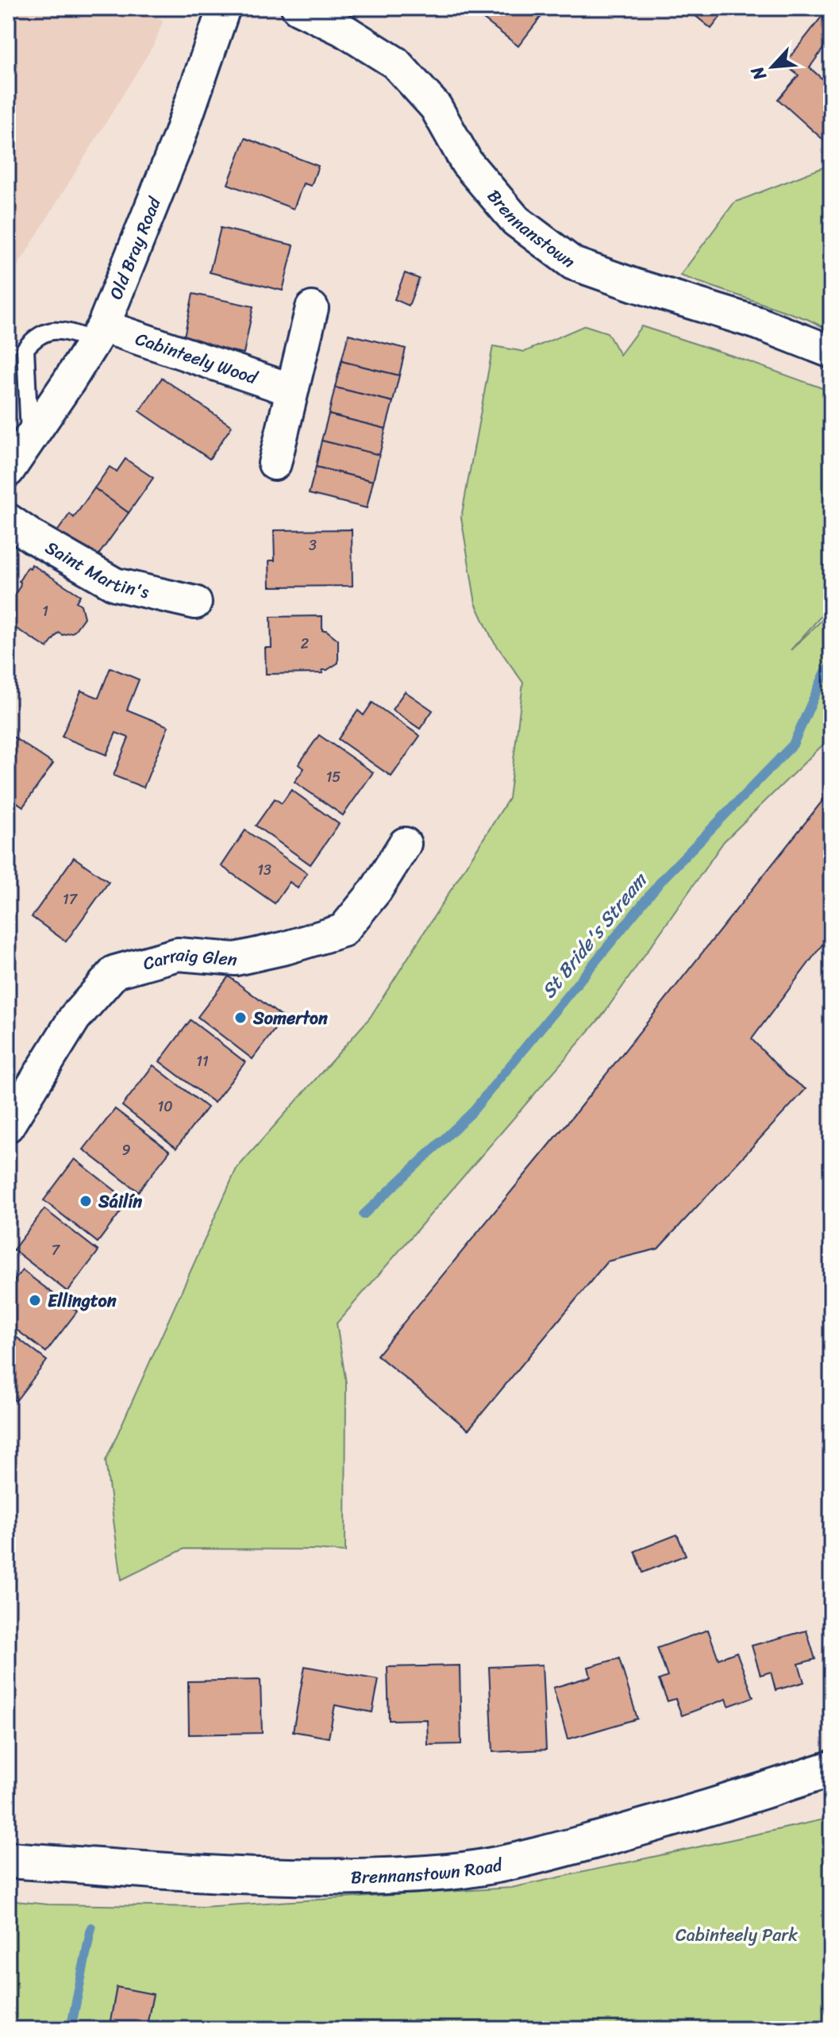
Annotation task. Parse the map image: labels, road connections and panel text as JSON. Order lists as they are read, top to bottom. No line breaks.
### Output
{"streets":{"street":["Brennanstown","Old Bray Road","Cabinteely Wood","Saint Martin's","Carraig Glen","Brennanstown Road"]},"crossings":[["Old Bray Road","Cabinteely Wood"]],"water":["St Bride's Stream"],"parks":["Cabinteely Park"],"places":["Somerton","Sáilín","Ellington"],"house_numbers":["3","1","2","15","13","17","11","10","9","7"],"north":"bottom left"}
